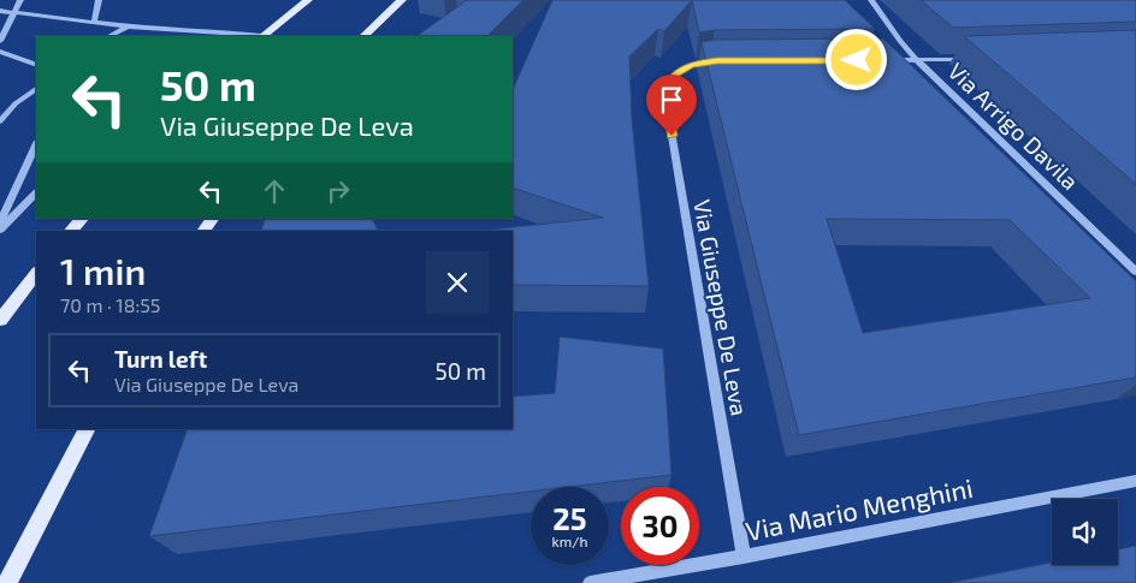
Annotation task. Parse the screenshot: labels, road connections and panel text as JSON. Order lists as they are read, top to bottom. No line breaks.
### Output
{"streets":{"street":["Via Arrigo Davila","Via Giuseppe De Leva","Via Mario Menghini"]},"crossings":[["Via Giuseppe De Leva","Via Mario Menghini"]],"page":{"turn":["50 m","Via Giuseppe De Leva"],"heading":["1 min","70 m · 18:55"],"list":[{"name":"Turn left","note":"Via Giuseppe De Leva","value":"50 m"}],"speed":"25 km/h","limit":"30"}}
